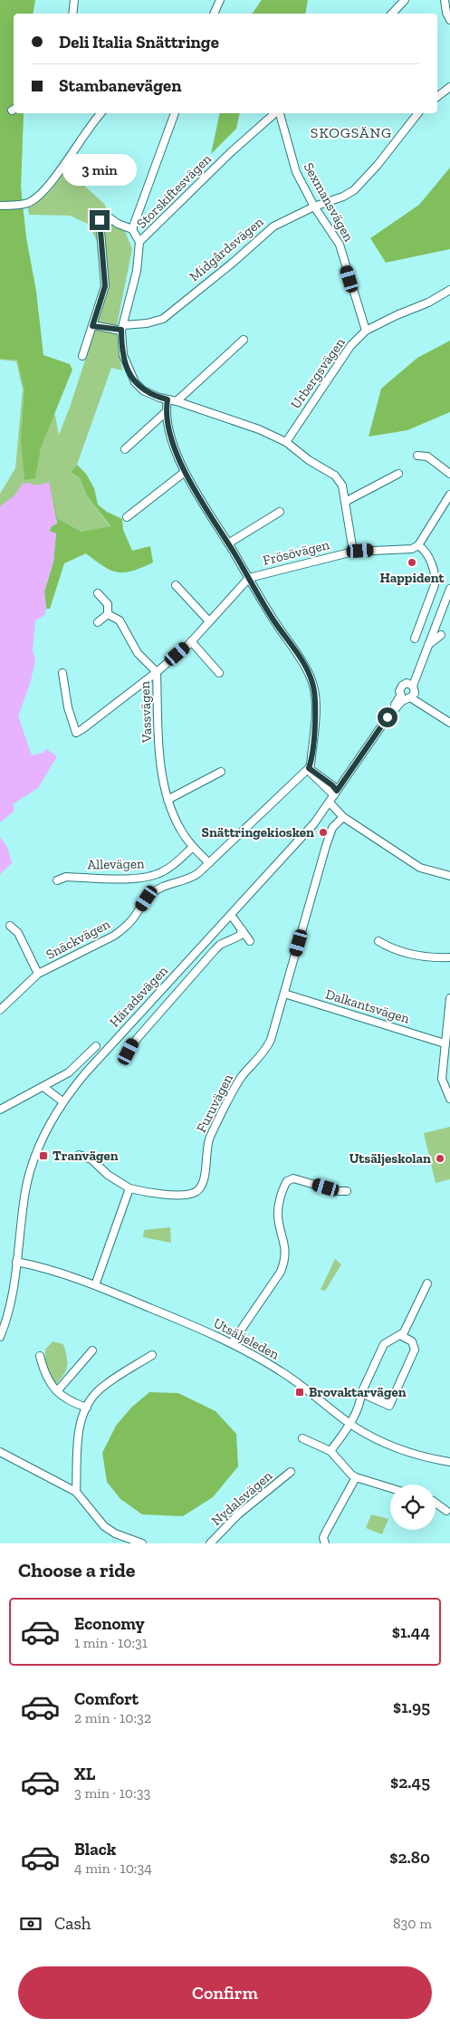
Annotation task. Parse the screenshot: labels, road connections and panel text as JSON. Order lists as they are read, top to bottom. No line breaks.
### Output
{"streets":{"street":["Storskiftesvägen","Sexmansvägen","Midgårdsvägen","Urbergsvägen","Frösövägen","Vassvägen","Allevägen","Snäckvägen","Häradsvägen","Dalkantsvägen","Furuvägen","Utsäljeleden","Nydalsvägen"]},"crossings":[["Storskiftesvägen","Midgårdsvägen"],["Storskiftesvägen","Urbergsvägen"],["Sexmansvägen","Midgårdsvägen"],["Sexmansvägen","Urbergsvägen"],["Frösövägen","Vassvägen"],["Vassvägen","Allevägen"],["Vassvägen","Snäckvägen"],["Häradsvägen","Utsäljeleden"],["Dalkantsvägen","Furuvägen"]],"districts":["SKOGSÄNG"],"places":{"other":["Happident","Snättringekiosken","Utsäljeskolan"],"transit":["Tranvägen","Brovaktarvägen"]},"page":{"banner":["Deli Italia Snättringe","Stambanevägen"],"bubble":"3 min","heading":"Choose a ride","list":[{"name":"Economy","note":"1 min · 10:31","value":"$1.44"},{"name":"Comfort","note":"2 min · 10:32","value":"$1.95"},{"name":"XL","note":"3 min · 10:33","value":"$2.45"},{"name":"Black","note":"4 min · 10:34","value":"$2.80"}],"pay":["Cash","830 m"],"buttons":"Confirm"}}
